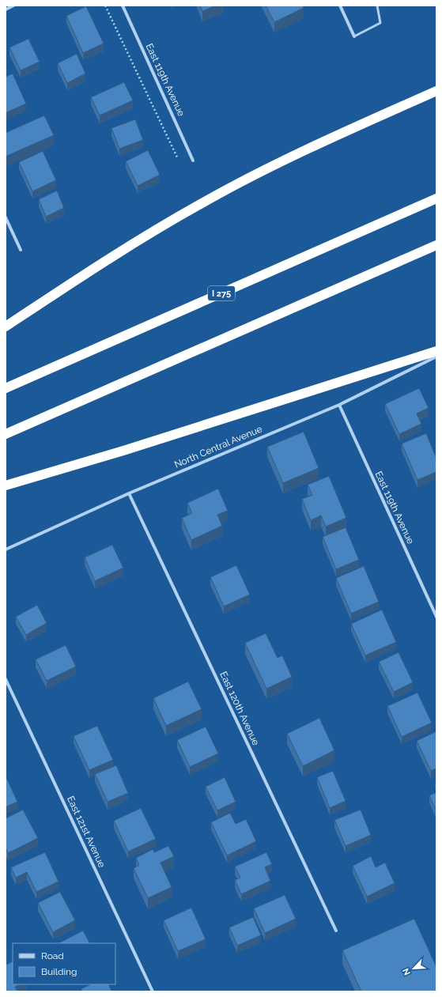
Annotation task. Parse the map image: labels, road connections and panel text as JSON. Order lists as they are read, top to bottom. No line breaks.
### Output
{"streets":{"highway":["I 275"],"street":["East 119th Avenue","North Central Avenue","East 120th Avenue","East 121st Avenue"]},"crossings":[["East 119th Avenue","North Central Avenue"],["North Central Avenue","East 120th Avenue"]],"legend":["Road","Building"],"north":"bottom left"}
